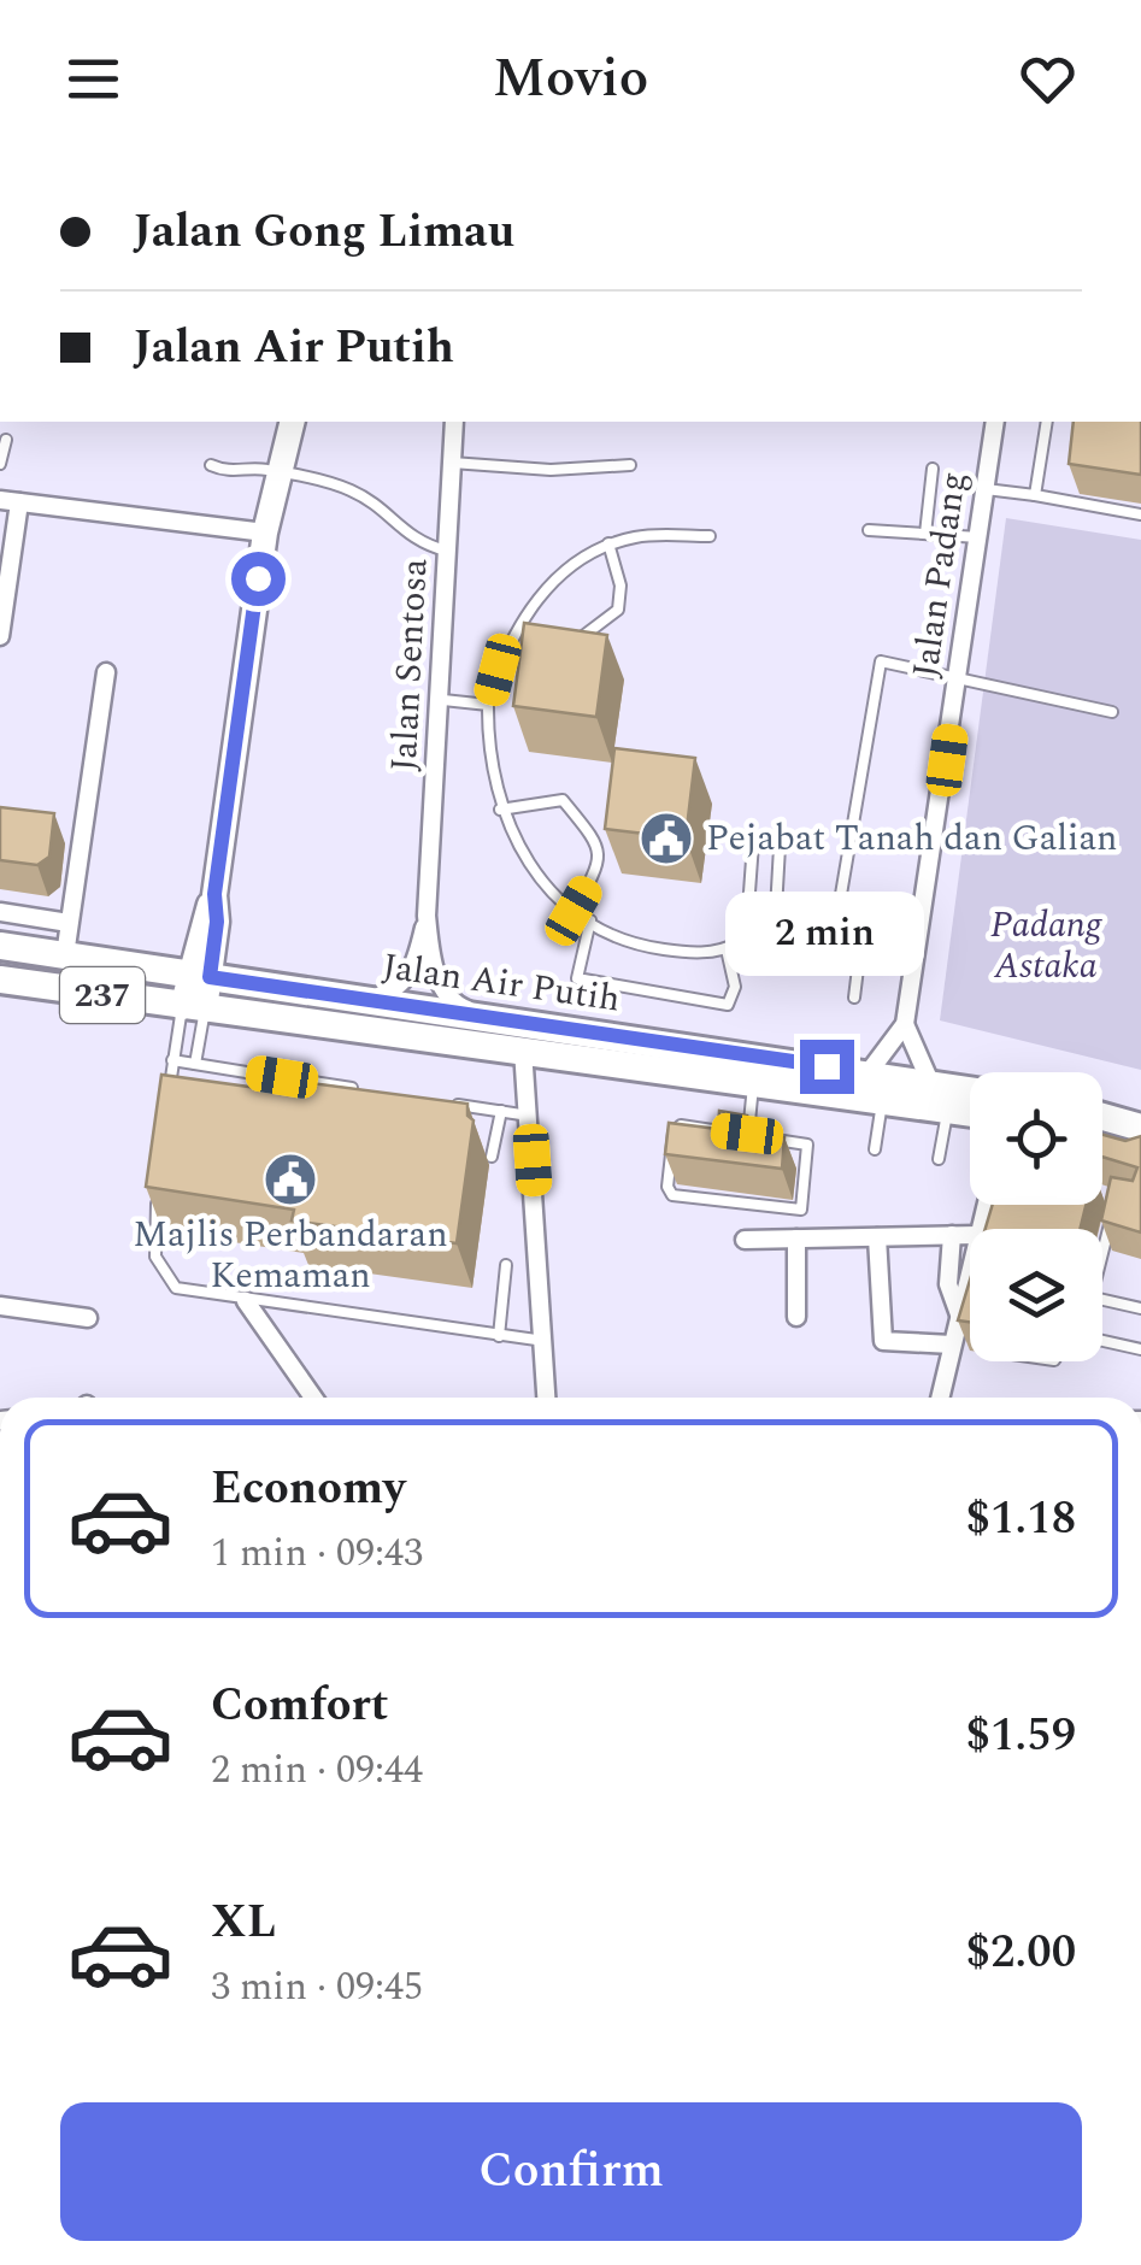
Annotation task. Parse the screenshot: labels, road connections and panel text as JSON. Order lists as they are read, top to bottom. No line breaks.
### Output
{"streets":{"main road":["Jalan Air Putih","237"],"street":["Jalan Padang","Jalan Sentosa"]},"parks":["Padang Astaka"],"places":{"public building":["Pejabat Tanah dan Galian","Majlis Perbandaran Kemaman"]},"page":{"header":"Movio","banner":["Jalan Gong Limau","Jalan Air Putih"],"bubble":"2 min","list":[{"name":"Economy","note":"1 min · 09:43","value":"$1.18"},{"name":"Comfort","note":"2 min · 09:44","value":"$1.59"},{"name":"XL","note":"3 min · 09:45","value":"$2.00"}],"buttons":"Confirm"}}
